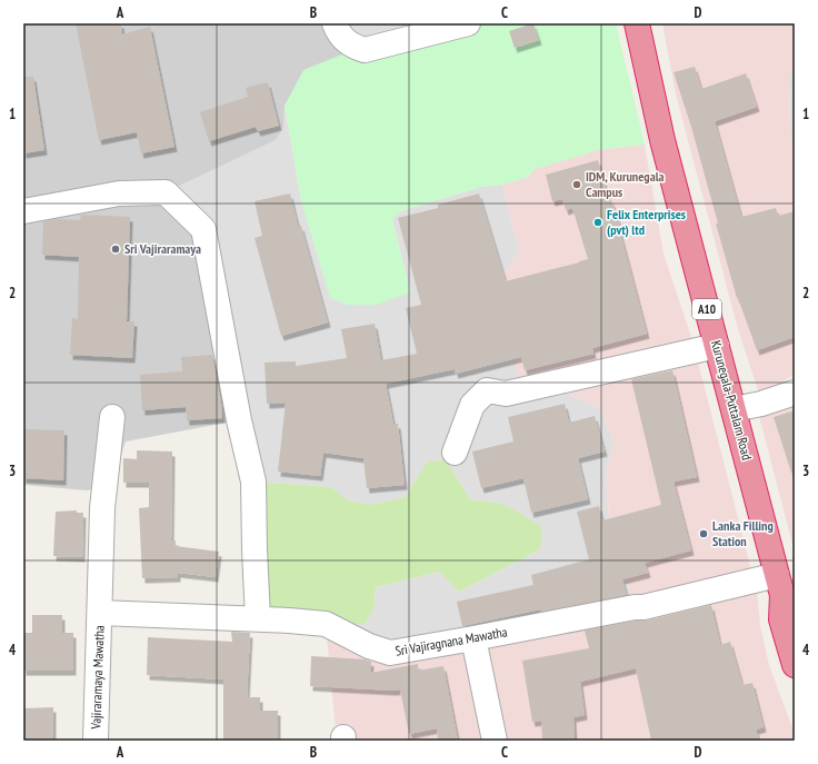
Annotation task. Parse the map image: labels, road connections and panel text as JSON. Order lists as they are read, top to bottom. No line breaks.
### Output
{"streets":{"highway":["A10","Kurunegala-Puttalam Road"],"street":["Sri Vajiragnana Mawatha","Vajiraramaya Mawatha"]},"crossings":[["Kurunegala-Puttalam Road","Sri Vajiragnana Mawatha"],["Sri Vajiragnana Mawatha","Vajiraramaya Mawatha"]],"places":["IDM, Kurunegala Campus","Felix Enterprises (pvt) ltd","Sri Vajiraramaya","Lanka Filling Station"],"grid":{"columns":["A","B","C","D"],"rows":["1","2","3","4"]}}
